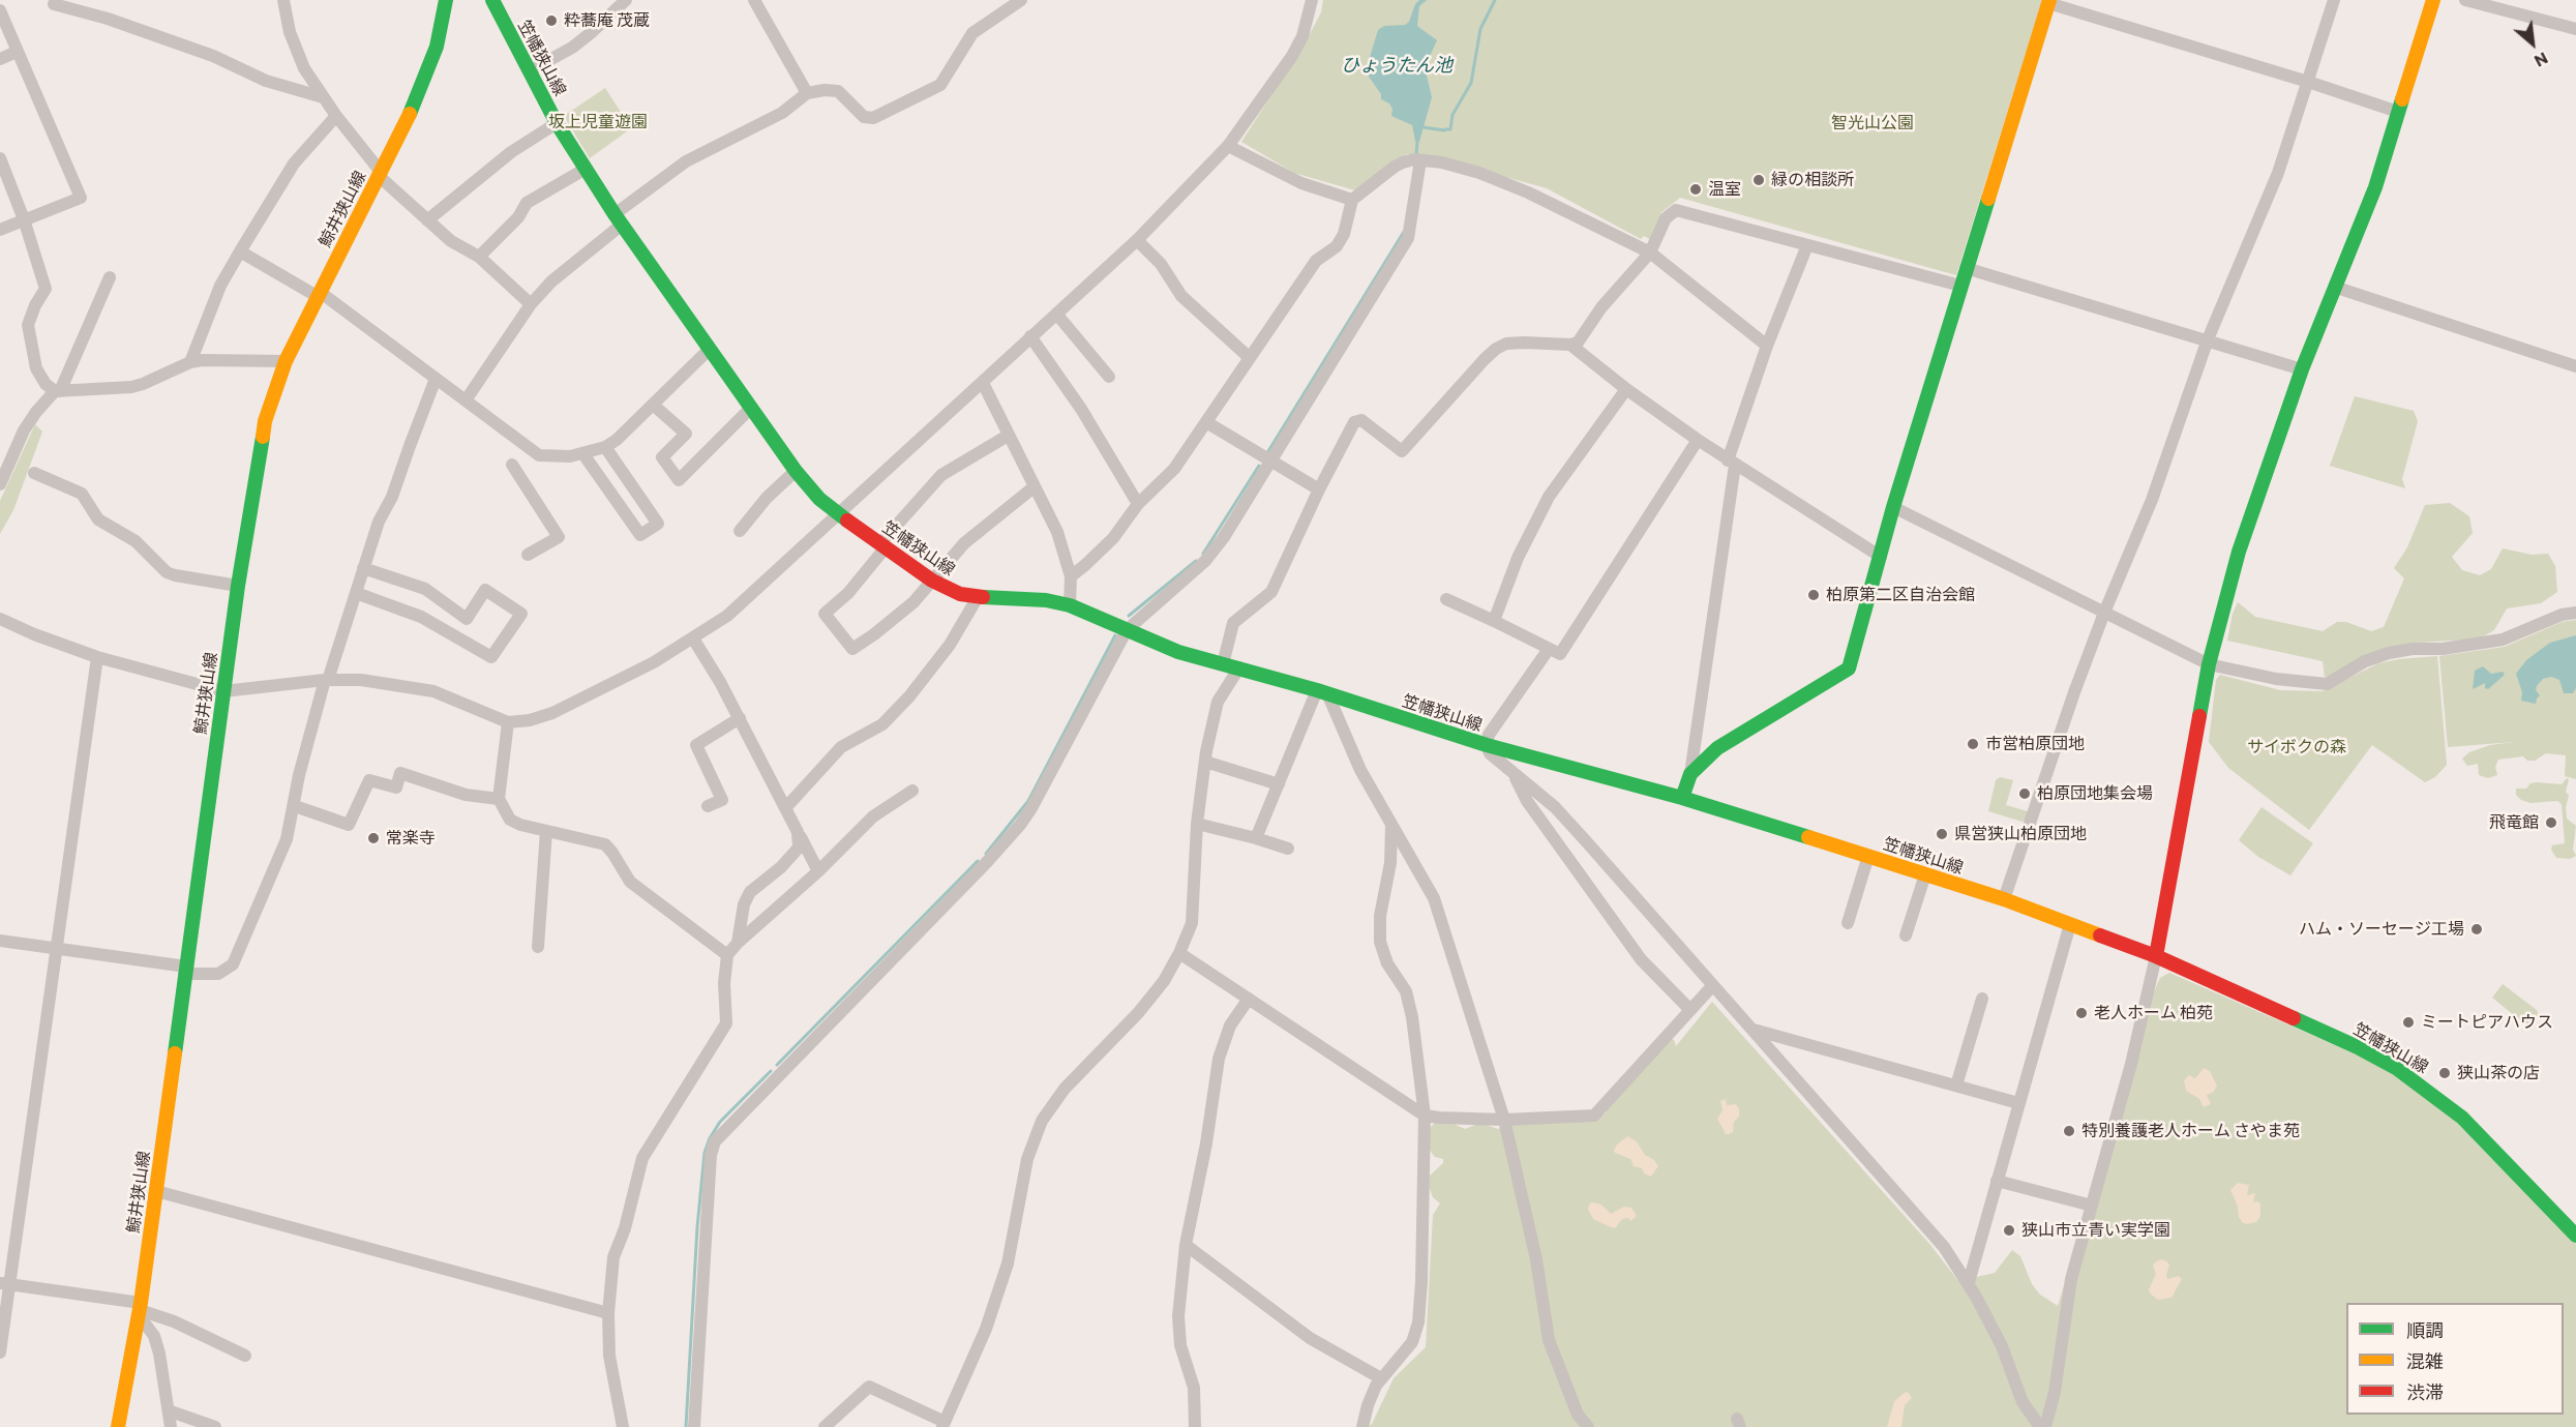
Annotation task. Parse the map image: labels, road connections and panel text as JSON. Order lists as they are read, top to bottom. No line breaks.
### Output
{"streets":{"main road":["笠幡狭山線","鯨井狭山線"]},"water":["ひょうたん池"],"parks":["坂上児童遊園","智光山公園","サイボクの森"],"places":["粋蕎庵 茂蔵","緑の相談所","温室","柏原第二区自治会館","市営柏原団地","柏原団地集会場","飛竜館","県営狭山柏原団地","常楽寺","ハム・ソーセージ工場","老人ホーム 柏苑","ミートピアハウス","狭山茶の店","特別養護老人ホーム さやま苑","狭山市立青い実学園"],"legend":["順調","混雑","渋滞"],"north":"bottom right"}
